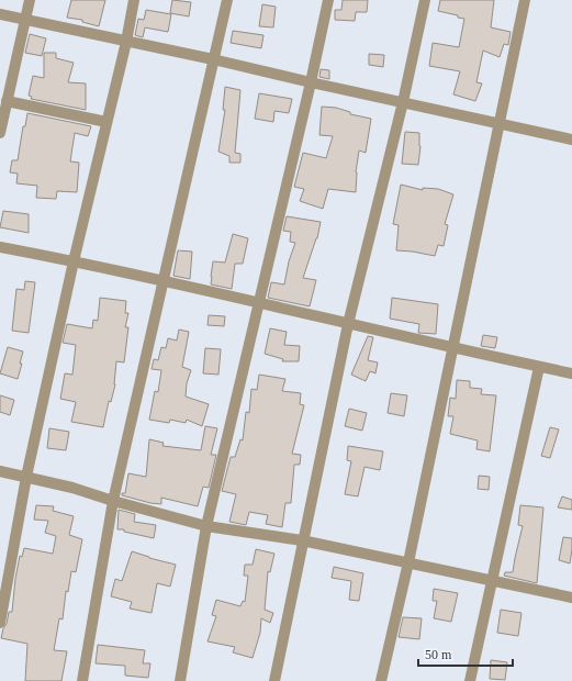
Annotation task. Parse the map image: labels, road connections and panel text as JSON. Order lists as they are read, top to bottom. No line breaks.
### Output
{"scale_bar":"50 m"}
